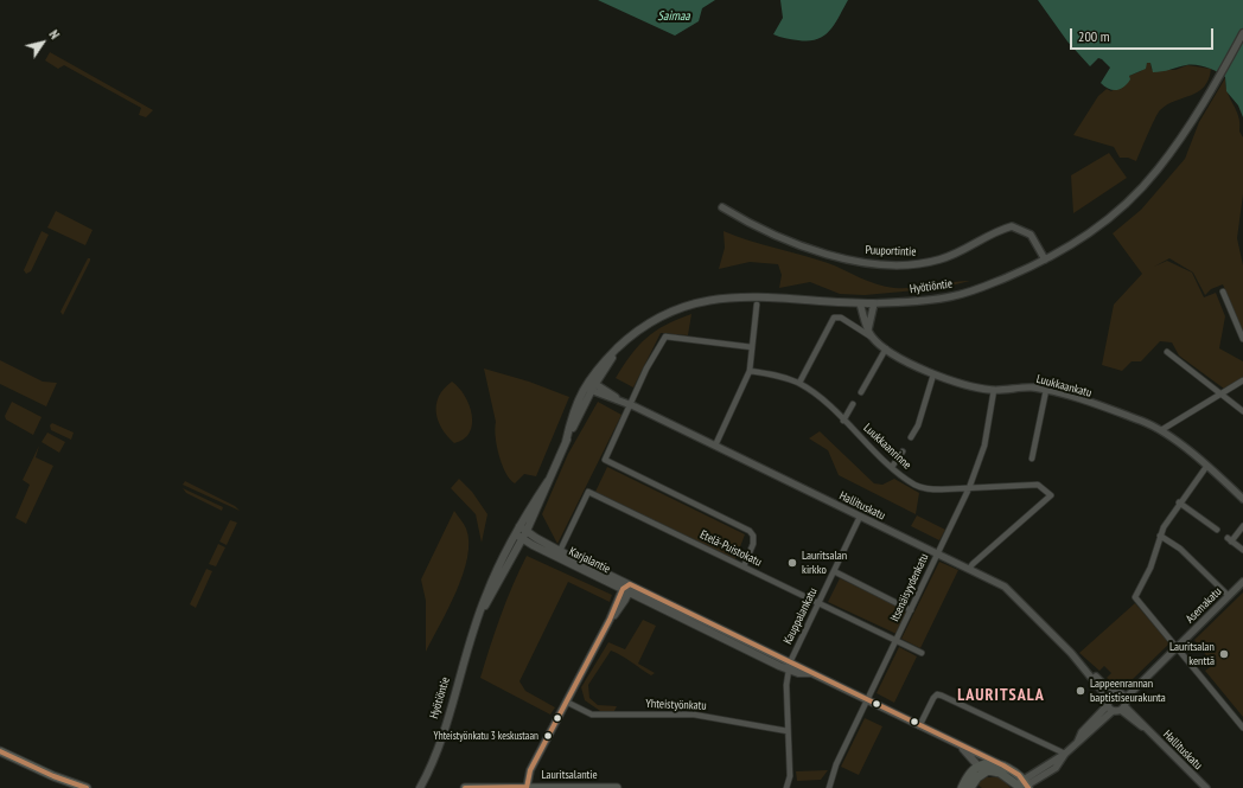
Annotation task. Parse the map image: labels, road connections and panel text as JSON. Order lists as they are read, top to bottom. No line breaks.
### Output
{"streets":{"main road":["Hyötiöntie","Karjalantie","Lauritsalantie"],"street":["Puuportintie","Luukkaankatu","Luukkaanrinne","Hallituskatu","Etelä-Puistokatu","Itsenäisyydenkatu","Asemakatu","Kauppalankatu","Yhteistyönkatu"]},"crossings":[["Puuportintie","Hyötiöntie"],["Hyötiöntie","Luukkaankatu"],["Hyötiöntie","Hallituskatu"],["Hyötiöntie","Karjalantie"],["Luukkaankatu","Itsenäisyydenkatu"],["Luukkaanrinne","Hallituskatu"],["Luukkaanrinne","Itsenäisyydenkatu"],["Hallituskatu","Itsenäisyydenkatu"],["Hallituskatu","Asemakatu"],["Hallituskatu","Kauppalankatu"],["Etelä-Puistokatu","Karjalantie"],["Etelä-Puistokatu","Itsenäisyydenkatu"],["Etelä-Puistokatu","Kauppalankatu"],["Karjalantie","Itsenäisyydenkatu"],["Karjalantie","Kauppalankatu"],["Kauppalankatu","Yhteistyönkatu"]],"districts":["LAURITSALA"],"water":["Saimaa"],"places":["Lauritsalan kirkko","Lauritsalan kenttä","Lappeenrannan baptistiseurakunta","Yhteistyönkatu 3 keskustaan"],"lines":["transit line 200"],"scale_bar":"200 m","north":"top right"}
